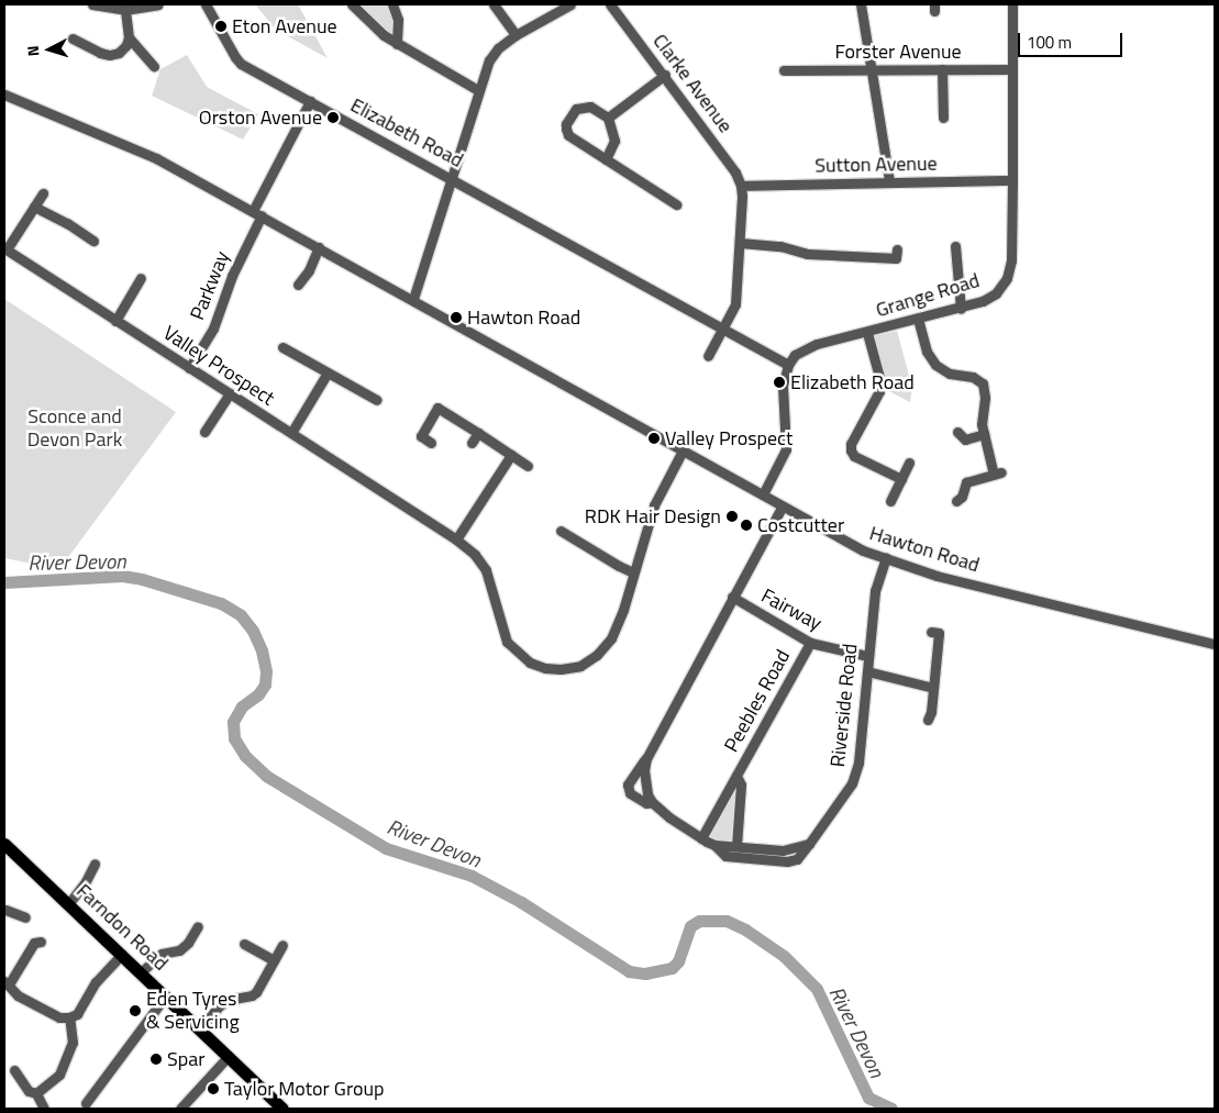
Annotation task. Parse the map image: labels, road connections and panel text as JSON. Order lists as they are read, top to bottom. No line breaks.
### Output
{"streets":{"main road":["Farndon Road"],"street":["Forster Avenue","Clarke Avenue","Elizabeth Road","Sutton Avenue","Parkway","Grange Road","Valley Prospect","Hawton Road","Fairway","Peebles Road","Riverside Road"]},"crossings":[["Forster Avenue","Grange Road"],["Clarke Avenue","Sutton Avenue"],["Elizabeth Road","Grange Road"],["Sutton Avenue","Grange Road"],["Parkway","Valley Prospect"],["Parkway","Hawton Road"],["Valley Prospect","Hawton Road"],["Hawton Road","Riverside Road"],["Fairway","Peebles Road"],["Fairway","Riverside Road"],["Peebles Road","Riverside Road"]],"water":["River Devon"],"parks":["Sconce and Devon Park"],"places":["Eton Avenue","Orston Avenue","Hawton Road","Elizabeth Road","Valley Prospect","RDK Hair Design","Costcutter","Eden Tyres & Servicing","Spar","Taylor Motor Group"],"scale_bar":"100 m","north":"left"}
